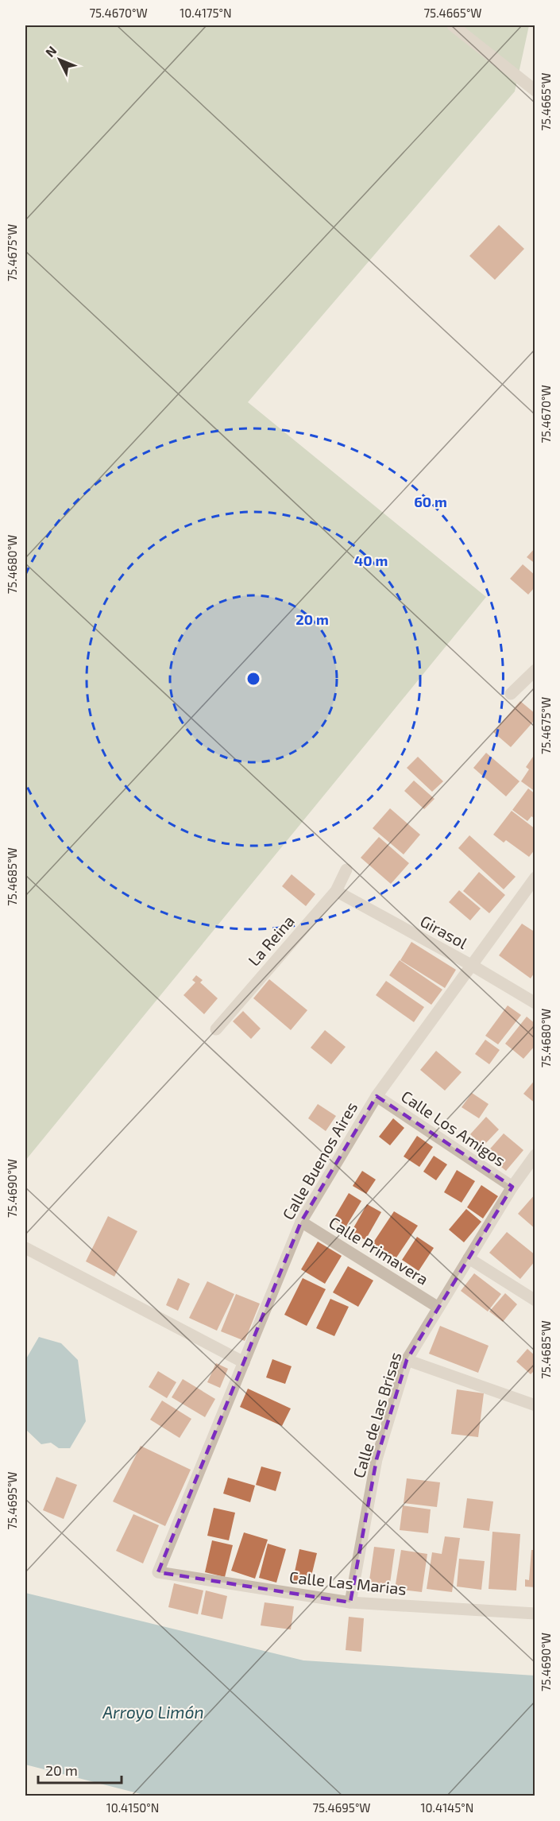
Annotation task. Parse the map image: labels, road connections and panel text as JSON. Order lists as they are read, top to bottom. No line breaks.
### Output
{"streets":{"street":["Girasol","La Reina","Calle Los Amigos","Calle Buenos Aires","Calle Primavera","Calle de las Brisas","Calle Las Marias"]},"crossings":[["Girasol","La Reina"],["Girasol","Calle Buenos Aires"],["Calle Los Amigos","Calle Buenos Aires"],["Calle Los Amigos","Calle de las Brisas"],["Calle Buenos Aires","Calle Primavera"],["Calle Buenos Aires","Calle Las Marias"],["Calle Primavera","Calle de las Brisas"],["Calle de las Brisas","Calle Las Marias"]],"water":["Arroyo Limón"],"scale_bar":"20 m","north":"top left","coordinates":["75.4670°W","10.4175°N","75.4665°W","75.4675°W","75.4680°W","75.4685°W","75.4690°W","75.4695°W","10.4150°N","10.4145°N"],"rings":["60 m","40 m","20 m"]}
